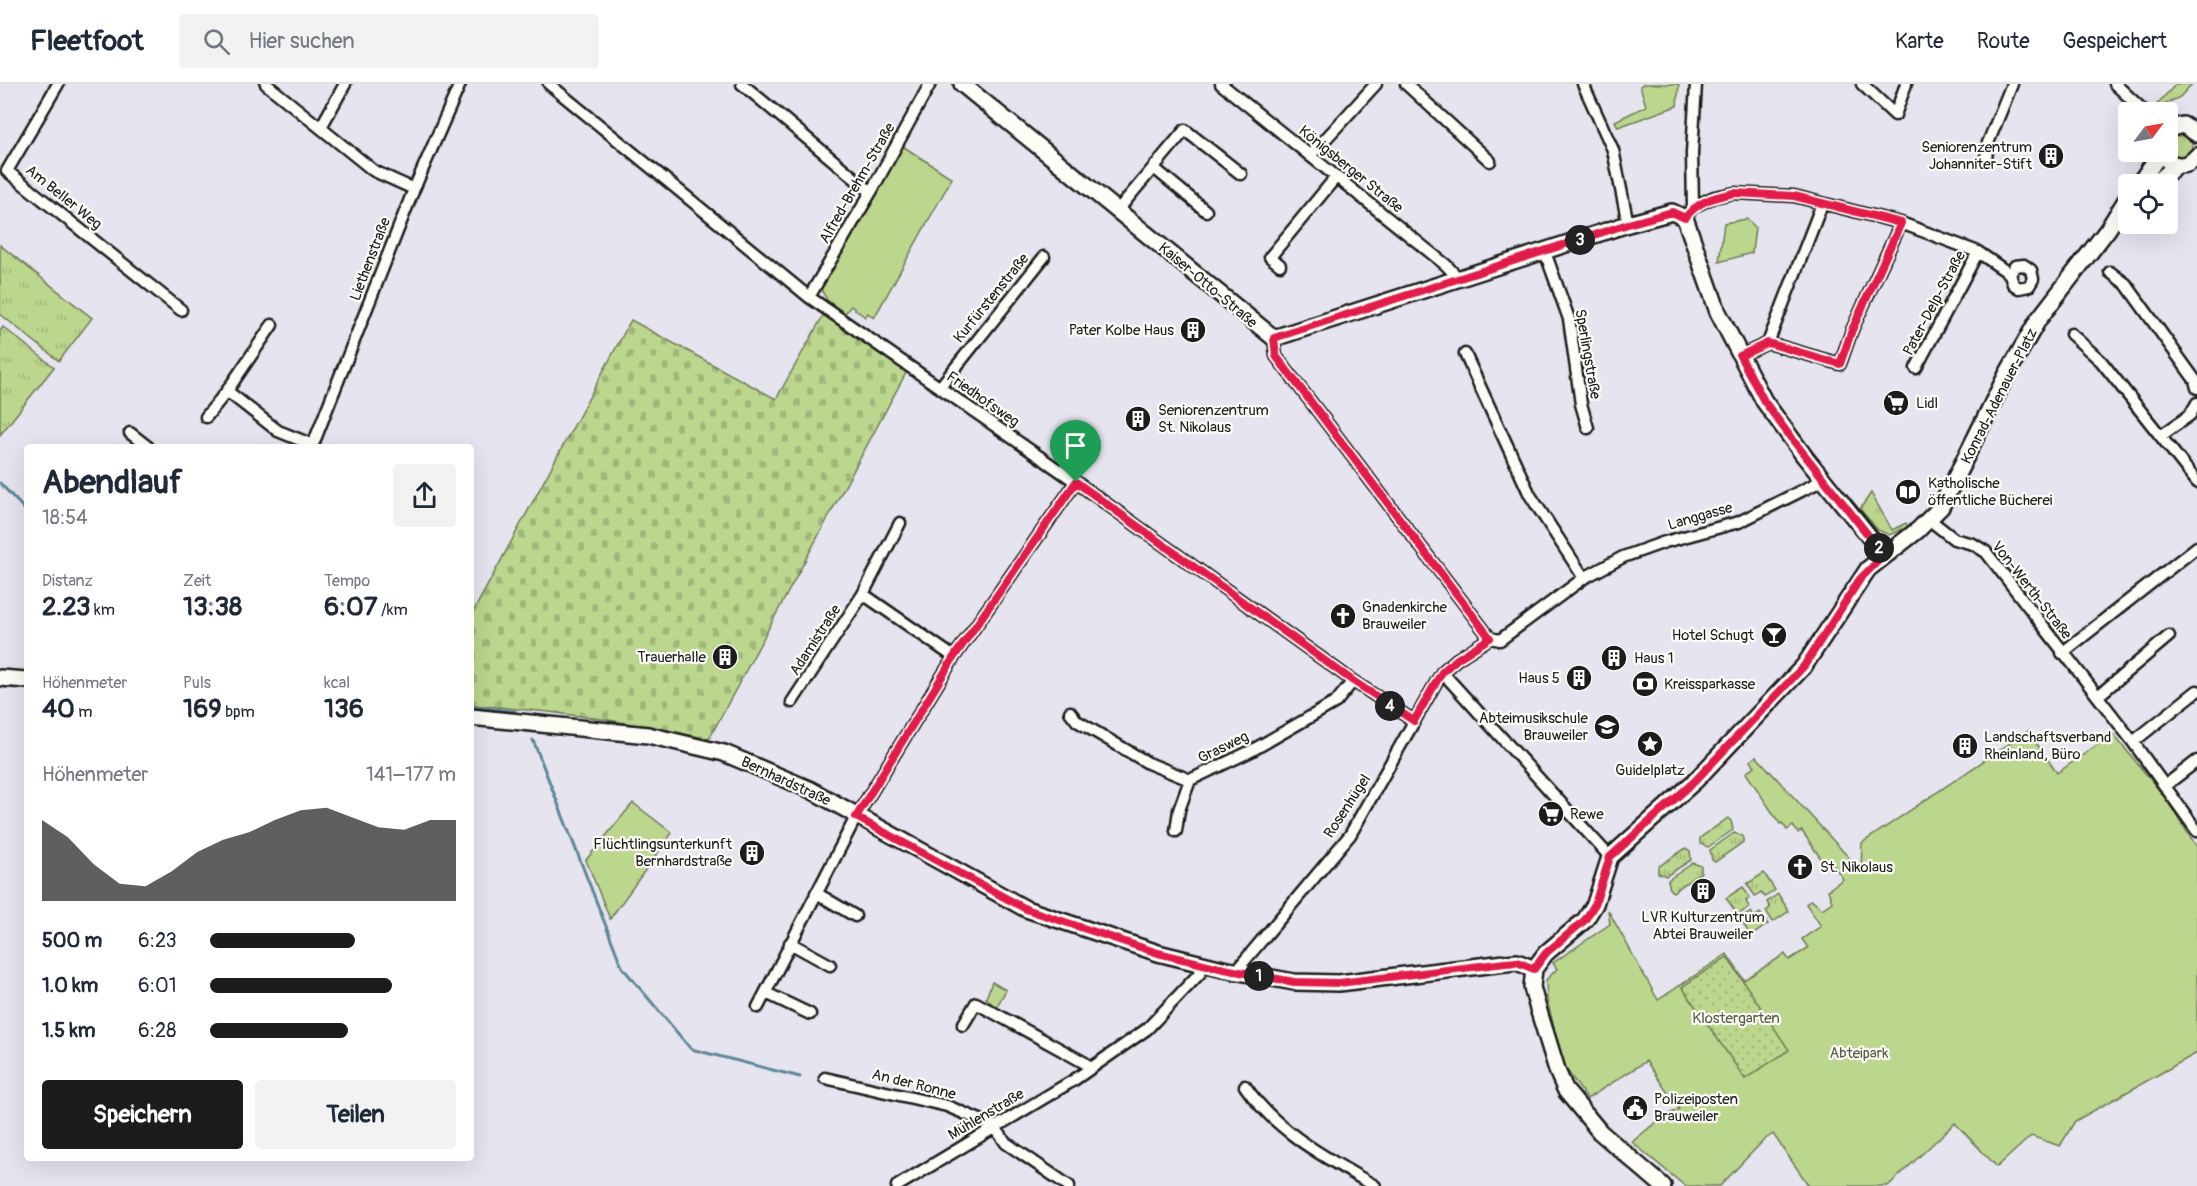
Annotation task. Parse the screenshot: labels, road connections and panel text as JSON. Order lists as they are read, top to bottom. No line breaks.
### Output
{"streets":{"street":["Königsberger Straße","Alfred-Brehm-Straße","Am Beller Weg","Liethenstraße","Kaiser-Otto-Straße","Kurfürstenstraße","Pater-Delp-Straße","Sperlingstraße","Konrad-Adenauer-Platz","Friedhofsweg","Langgasse","Von-Werth-Straße","Adamistraße","Grasweg","Bernhardstraße","Rosenhügel","An der Ronne","Mühlenstraße"]},"crossings":[["Alfred-Brehm-Straße","Friedhofsweg"],["Kurfürstenstraße","Friedhofsweg"],["Konrad-Adenauer-Platz","Von-Werth-Straße"],["Friedhofsweg","Grasweg"],["Friedhofsweg","Rosenhügel"],["Bernhardstraße","Rosenhügel"],["Bernhardstraße","Mühlenstraße"],["An der Ronne","Mühlenstraße"]],"parks":["Klostergarten","Abteipark"],"places":{"building":["Seniorenzentrum Johanniter-Stift","Pater Kolbe Haus","Seniorenzentrum St. Nikolaus","Trauerhalle","Haus 1","Haus 5","Landschaftsverband Rheinland, Büro","Flüchtlingsunterkunft Bernhardstraße","LVR Kulturzentrum Abtei Brauweiler"],"supermarket":["Lidl","Rewe"],"library":["Katholische öffentliche Bücherei"],"church":["Gnadenkirche Brauweiler","St. Nikolaus"],"bar":["Hotel Schugt"],"bank":["Kreissparkasse"],"school or university":["Abteimusikschule Brauweiler"],"place":["Guidelplatz"],"public building":["Polizeiposten Brauweiler"]},"north":"top right","page":{"header":"Fleetfoot","search":"Hier suchen","nav":["Karte","Route","Gespeichert"],"pins":["3","2","4","1"],"heading":["Abendlauf","18:54"],"stats":[["Distanz","2.23 km"],["Zeit","13:38"],["Tempo","6:07 /km"],["Höhenmeter","40 m"],["Puls","169 bpm"],["kcal","136"]],"chart":["Höhenmeter","141–177 m"],"list":[{"name":"500 m","note":"6:23"},{"name":"1.0 km","note":"6:01"},{"name":"1.5 km","note":"6:28"}],"buttons":["Speichern","Teilen"]}}
